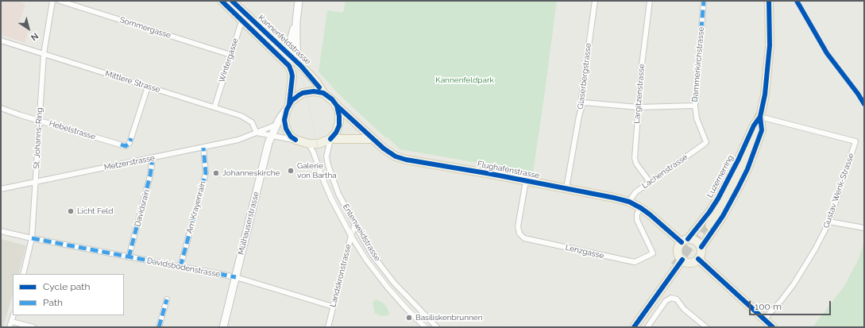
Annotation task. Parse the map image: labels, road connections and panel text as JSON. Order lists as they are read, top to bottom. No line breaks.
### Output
{"streets":{"main road":["Kannenfeldstrasse","Flughafenstrasse","Luzernerring"],"street":["Sommergasse","Wintergasse","Dammerkirchstrasse","Glaserbergstrasse","Mittlere Strasse","Largitzenstrasse","Hebelstrasse","St. Johanns-Ring","Metzerstrasse","Lachenstrasse","Gustav Wenk-Strasse","Am Krayenrain","Davidsrain","Mülhauserstrasse","Entenweidstrasse","Lenzgasse","Davidsbodenstrasse","Landskronstrasse"]},"crossings":[["Sommergasse","Wintergasse"],["Kannenfeldstrasse","Wintergasse"],["Kannenfeldstrasse","Flughafenstrasse"],["Kannenfeldstrasse","Mülhauserstrasse"],["Kannenfeldstrasse","Entenweidstrasse"],["Wintergasse","Mittlere Strasse"],["Dammerkirchstrasse","Lachenstrasse"],["Glaserbergstrasse","Flughafenstrasse"],["Mittlere Strasse","Hebelstrasse"],["Mittlere Strasse","St. Johanns-Ring"],["Mittlere Strasse","Metzerstrasse"],["Largitzenstrasse","Lachenstrasse"],["Hebelstrasse","St. Johanns-Ring"],["St. Johanns-Ring","Metzerstrasse"],["St. Johanns-Ring","Davidsbodenstrasse"],["Metzerstrasse","Am Krayenrain"],["Metzerstrasse","Davidsrain"],["Metzerstrasse","Mülhauserstrasse"],["Flughafenstrasse","Lachenstrasse"],["Flughafenstrasse","Luzernerring"],["Flughafenstrasse","Mülhauserstrasse"],["Flughafenstrasse","Entenweidstrasse"],["Flughafenstrasse","Lenzgasse"],["Luzernerring","Gustav Wenk-Strasse"],["Am Krayenrain","Davidsbodenstrasse"],["Davidsrain","Davidsbodenstrasse"],["Mülhauserstrasse","Entenweidstrasse"],["Mülhauserstrasse","Davidsbodenstrasse"],["Entenweidstrasse","Landskronstrasse"],["Davidsbodenstrasse","Landskronstrasse"]],"parks":["Kannenfeldpark"],"places":["Galerie von Bartha","Johanneskirche","Licht Feld","Basiliskenbrunnen"],"legend":["Cycle path","Path"],"scale_bar":"100 m","north":"bottom right"}
